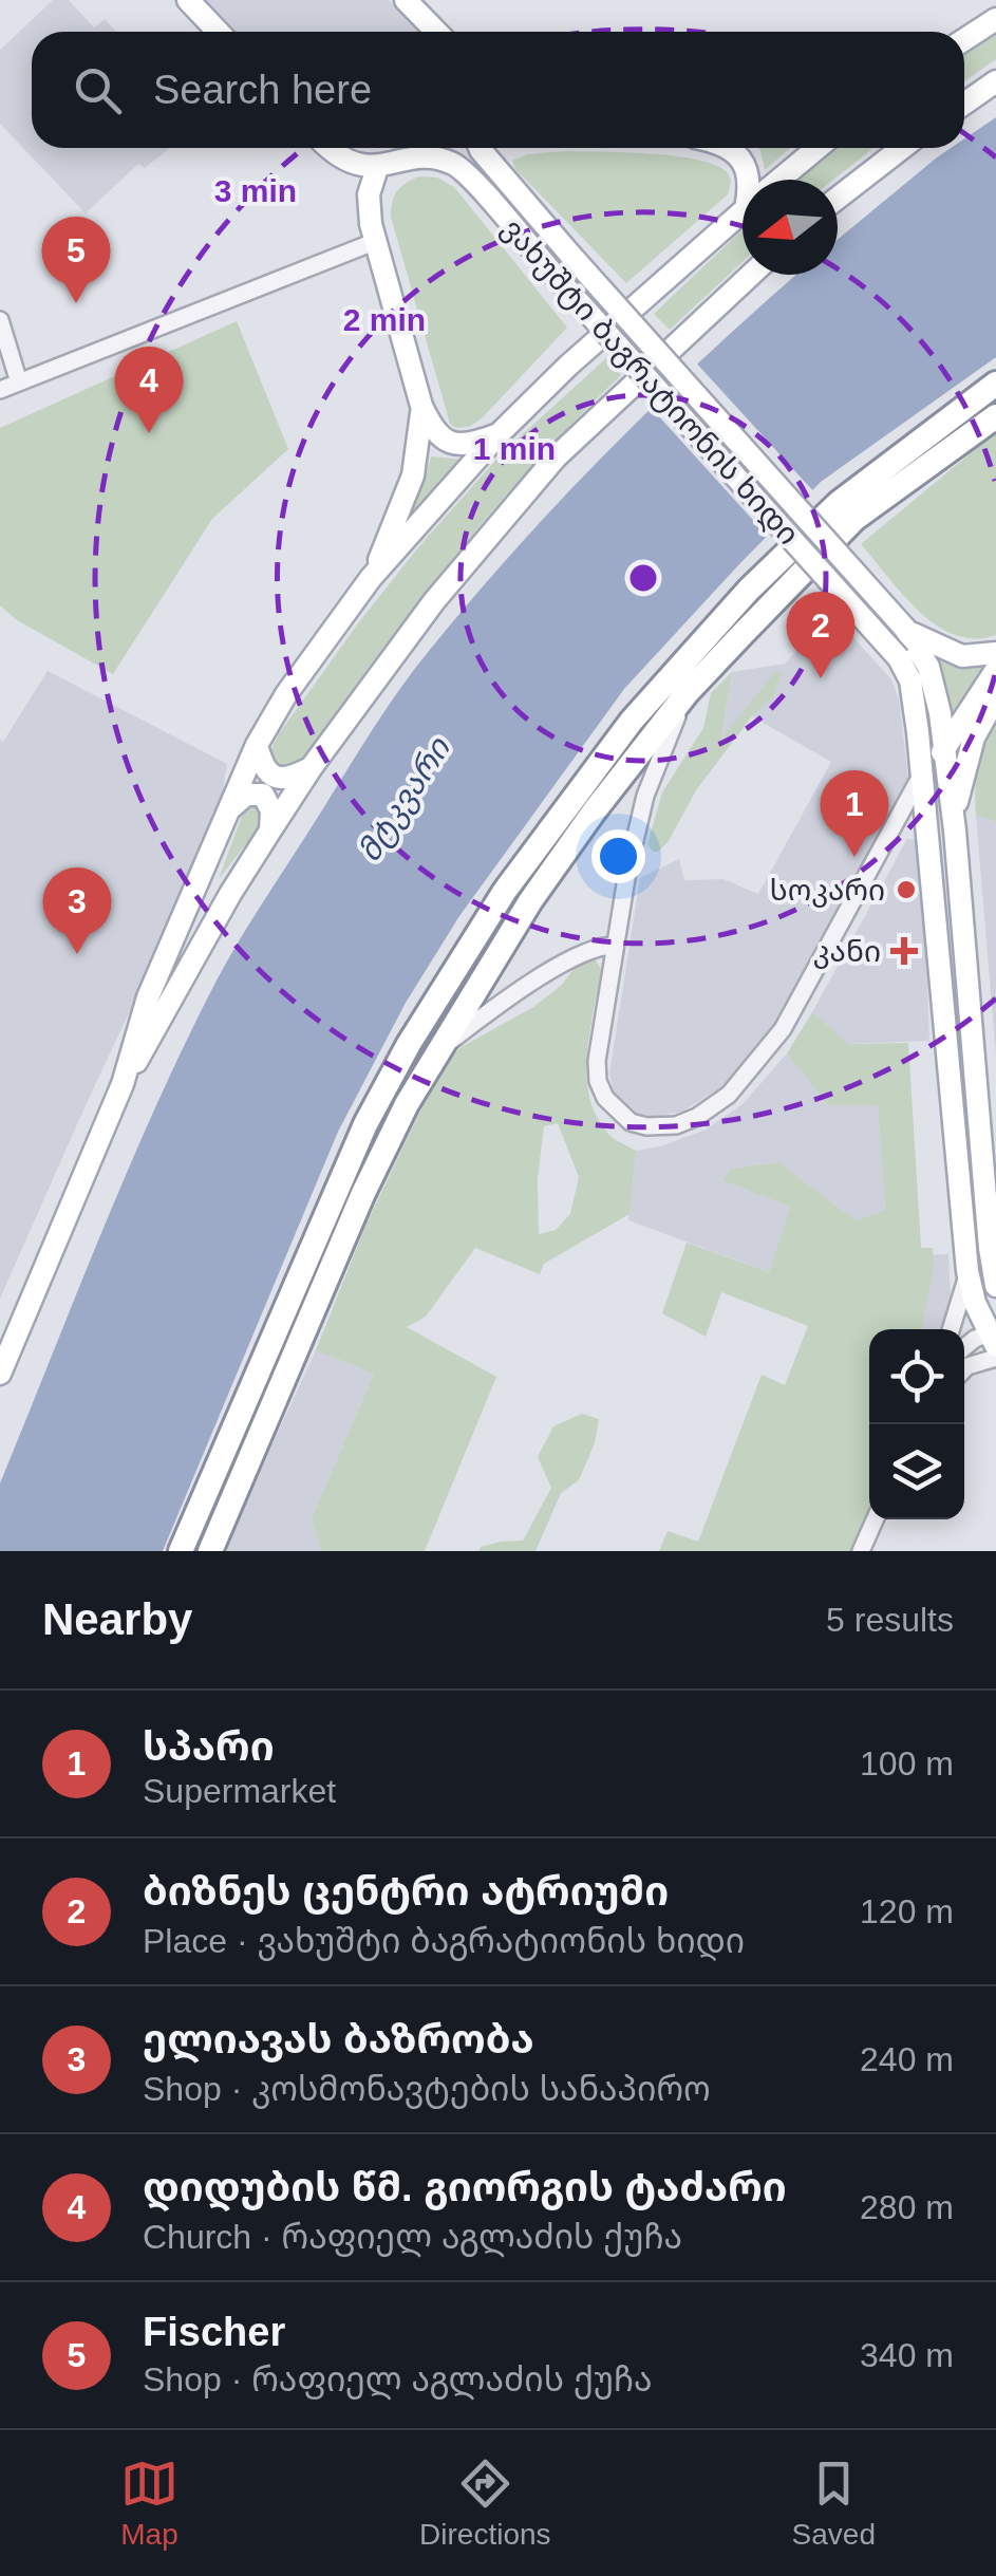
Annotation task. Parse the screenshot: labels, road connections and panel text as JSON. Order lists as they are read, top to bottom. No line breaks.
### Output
{"streets":{"main road":["ვახუშტი ბაგრატიონის ხიდი"]},"water":["მტკვარი"],"places":{"other":["სოკარი"],"health":["კანი"]},"north":"left","page":{"search":"Search here","pins":["5","4","2","1","3"],"heading":["Nearby","5 results"],"list":[{"mark":"1","name":"სპარი","note":"Supermarket","value":"100 m"},{"mark":"2","name":"ბიზნეს ცენტრი ატრიუმი","note":"Place · ვახუშტი ბაგრატიონის ხიდი","value":"120 m"},{"mark":"3","name":"ელიავას ბაზრობა","note":"Shop · კოსმონავტების სანაპირო","value":"240 m"},{"mark":"4","name":"დიდუბის წმ. გიორგის ტაძარი","note":"Church · რაფიელ აგლაძის ქუჩა","value":"280 m"},{"mark":"5","name":"Fischer","note":"Shop · რაფიელ აგლაძის ქუჩა","value":"340 m"}],"nav":["Map","Directions","Saved"]},"rings":["3 min","2 min","1 min"]}
